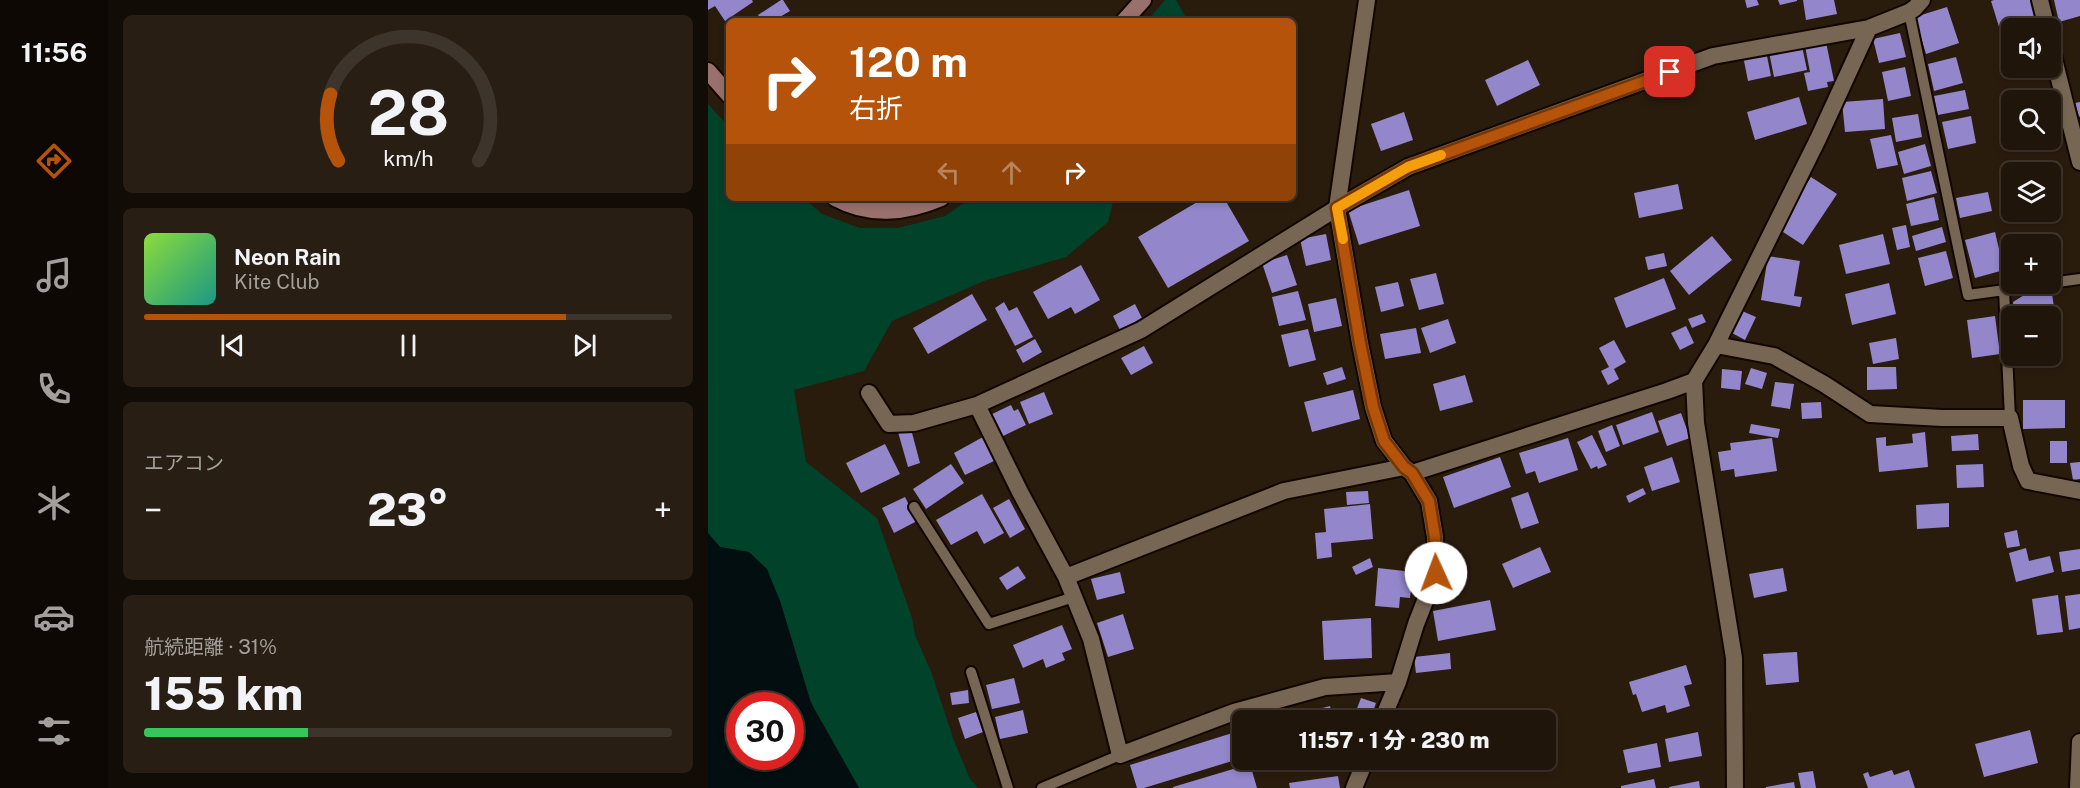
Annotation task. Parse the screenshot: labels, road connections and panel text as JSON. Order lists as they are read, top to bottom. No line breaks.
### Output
{"page":{"tabs":"11:56","map_buttons":["+","−"],"turn":["120 m","右折"],"song":["Neon Rain","Kite Club"],"tile":["エアコン",["航続距離 · 31%","155 km"]],"heat":["−","23°","+"],"limit":"30","trip":"11:57 · 1 分 · 230 m","gauge":["28","km/h"]}}
